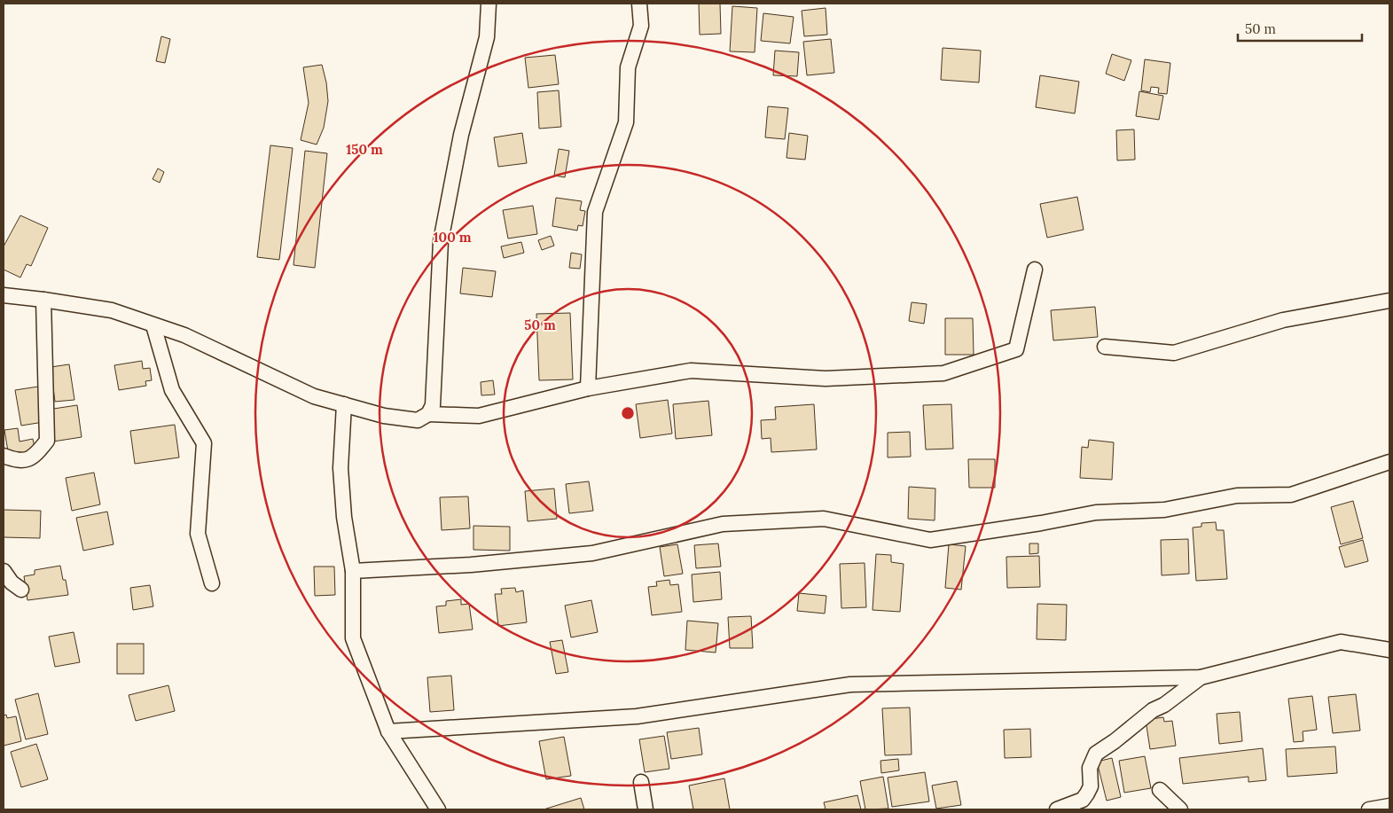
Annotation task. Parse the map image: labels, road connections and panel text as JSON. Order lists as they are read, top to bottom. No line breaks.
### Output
{"scale_bar":"50 m","rings":["150 m","100 m","50 m"]}
